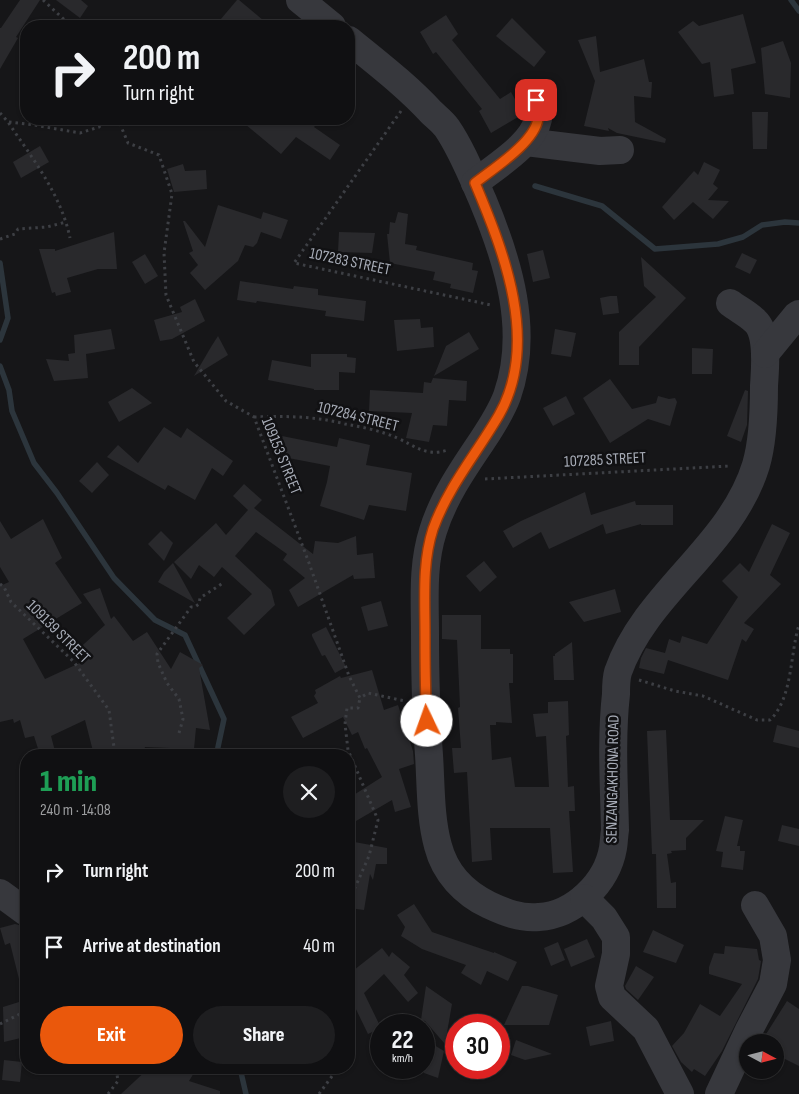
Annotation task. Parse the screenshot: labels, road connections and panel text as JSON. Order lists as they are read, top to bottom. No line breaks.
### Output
{"streets":{"street":["SENZANGAKHONA ROAD"],"path":["107283 STREET","107284 STREET","109153 STREET","107285 STREET","109139 STREET"]},"crossings":[["107283 STREET","SENZANGAKHONA ROAD"],["107284 STREET","109153 STREET"],["107284 STREET","SENZANGAKHONA ROAD"],["107285 STREET","SENZANGAKHONA ROAD"]],"north":"right","page":{"turn":["200 m","Turn right"],"heading":["1 min","240 m · 14:08"],"list":[{"name":"Turn right","value":"200 m"},{"name":"Arrive at destination","value":"40 m"}],"buttons":["Exit","Share"],"speed":"22 km/h","limit":"30"}}
